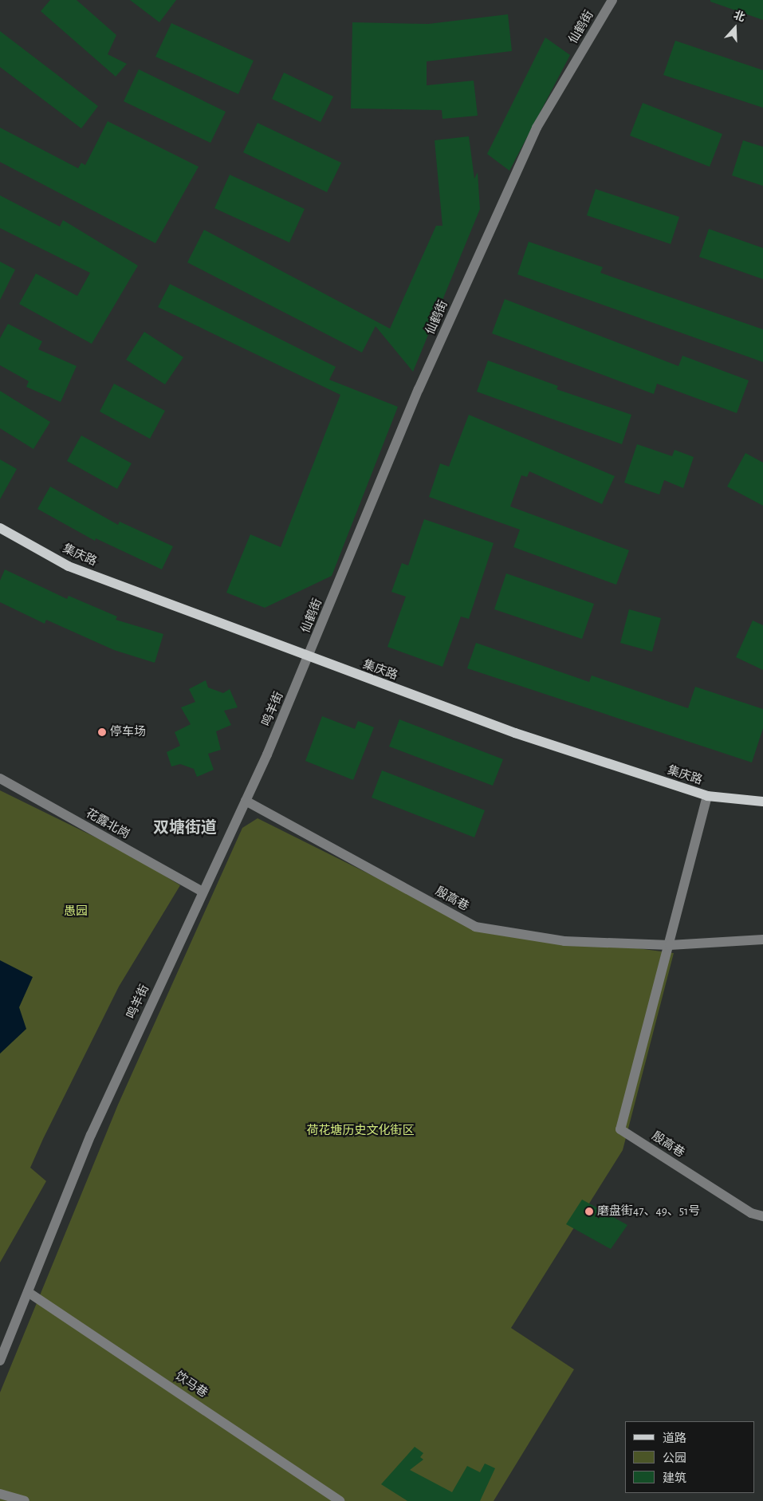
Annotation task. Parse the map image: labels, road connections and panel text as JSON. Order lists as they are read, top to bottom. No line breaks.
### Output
{"streets":{"main road":["集庆路"],"street":["仙鹤街","鸣羊街","花露北岗","殷高巷","饮马巷"]},"crossings":[["仙鹤街","集庆路"],["仙鹤街","鸣羊街"],["集庆路","鸣羊街"],["集庆路","殷高巷"],["鸣羊街","花露北岗"],["鸣羊街","殷高巷"],["鸣羊街","饮马巷"]],"districts":["双塘街道"],"parks":["愚园","荷花塘历史文化街区"],"places":["停车场","磨盘街47、49、51号"],"legend":["道路","公园","建筑"],"north":"top"}
